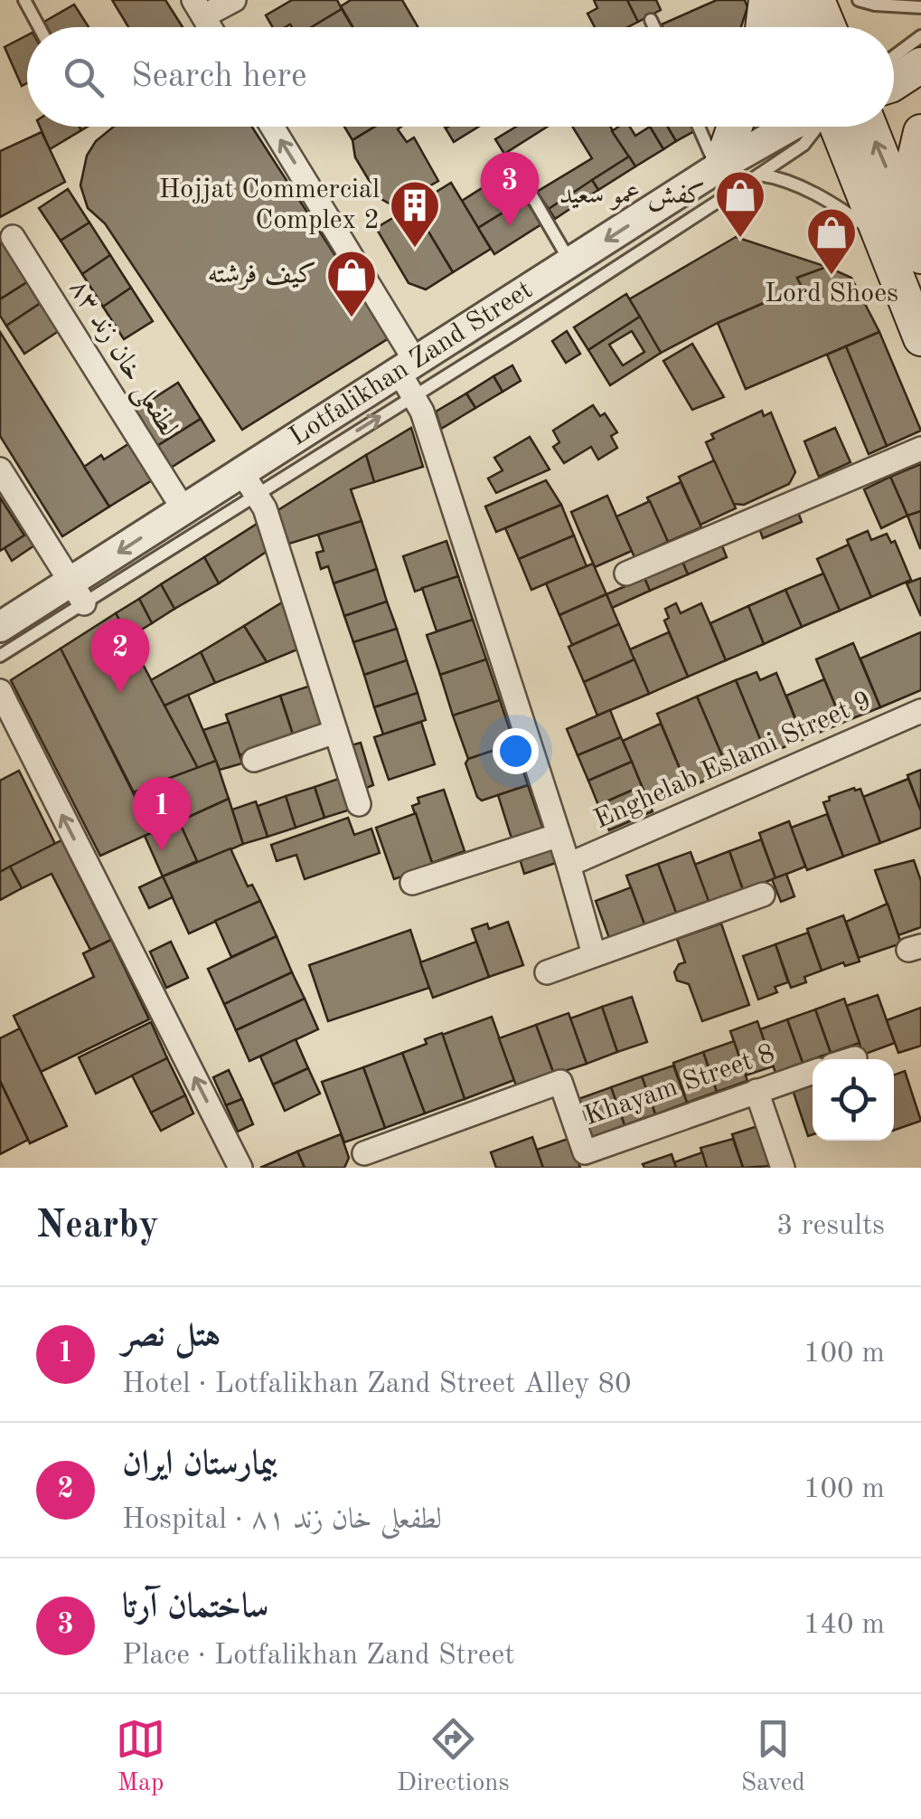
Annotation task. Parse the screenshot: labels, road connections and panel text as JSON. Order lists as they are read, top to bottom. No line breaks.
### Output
{"streets":{"street":["لطفعلی خان زند ۸۳","Lotfalikhan Zand Street","Enghelab Eslami Street 9","Khayam Street 8"]},"crossings":[["لطفعلی خان زند ۸۳","Lotfalikhan Zand Street"]],"places":{"shop":["کفش عمو سعید","Lord Shoes","کیف فرشته"],"building":["Hojjat Commercial Complex 2"]},"page":{"search":"Search here","pins":["3","2","1"],"heading":["Nearby","3 results"],"list":[{"mark":"1","name":"هتل نصر","note":"Hotel · Lotfalikhan Zand Street Alley 80","value":"100 m"},{"mark":"2","name":"بیمارستان ایران","note":"Hospital · لطفعلی خان زند ۸۱","value":"100 m"},{"mark":"3","name":"ساختمان آرتا","note":"Place · Lotfalikhan Zand Street","value":"140 m"}],"nav":["Map","Directions","Saved"]}}
